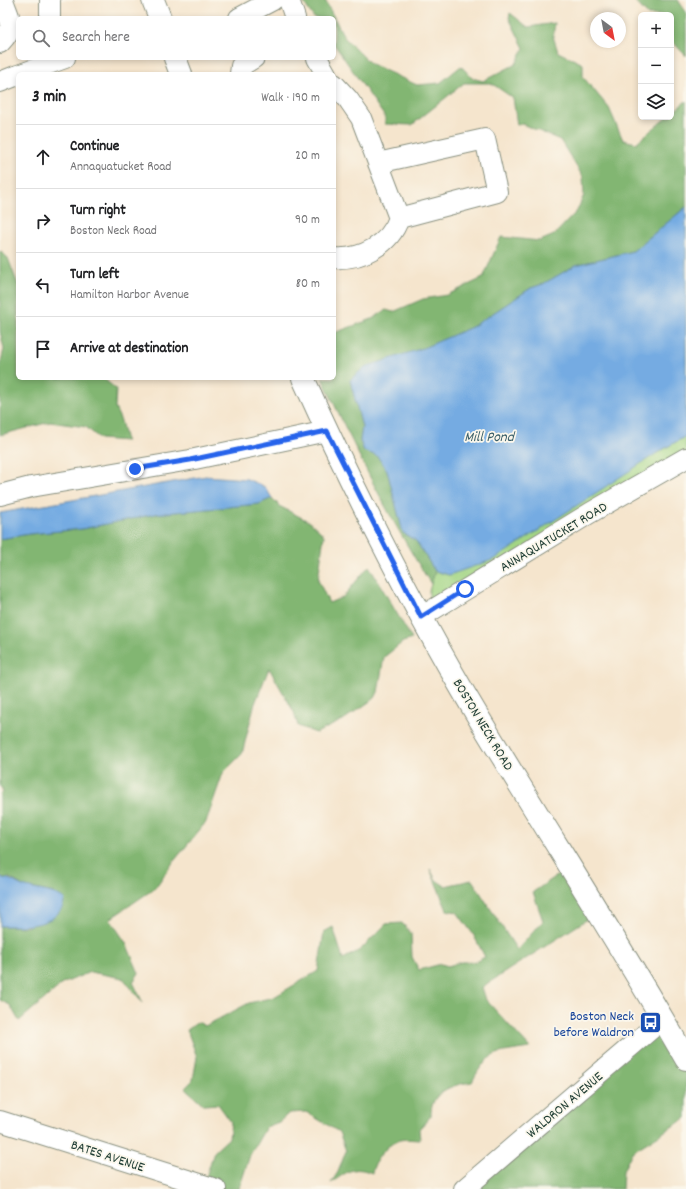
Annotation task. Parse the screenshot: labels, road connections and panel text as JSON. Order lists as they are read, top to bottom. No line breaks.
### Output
{"streets":{"main road":["BOSTON NECK ROAD"],"street":["ANNAQUATUCKET ROAD","WALDRON AVENUE","BATES AVENUE"]},"crossings":[["ANNAQUATUCKET ROAD","BOSTON NECK ROAD"],["BOSTON NECK ROAD","WALDRON AVENUE"]],"water":["Mill Pond"],"places":{"bus stop":["Boston Neck before Waldron"]},"north":"bottom right","page":{"map_buttons":["+","−"],"search":"Search here","heading":["3 min","Walk · 190 m"],"list":[["Continue","Annaquatucket Road","20 m"],["Turn right","Boston Neck Road","90 m"],["Turn left","Hamilton Harbor Avenue","80 m"],"Arrive at destination"]}}
